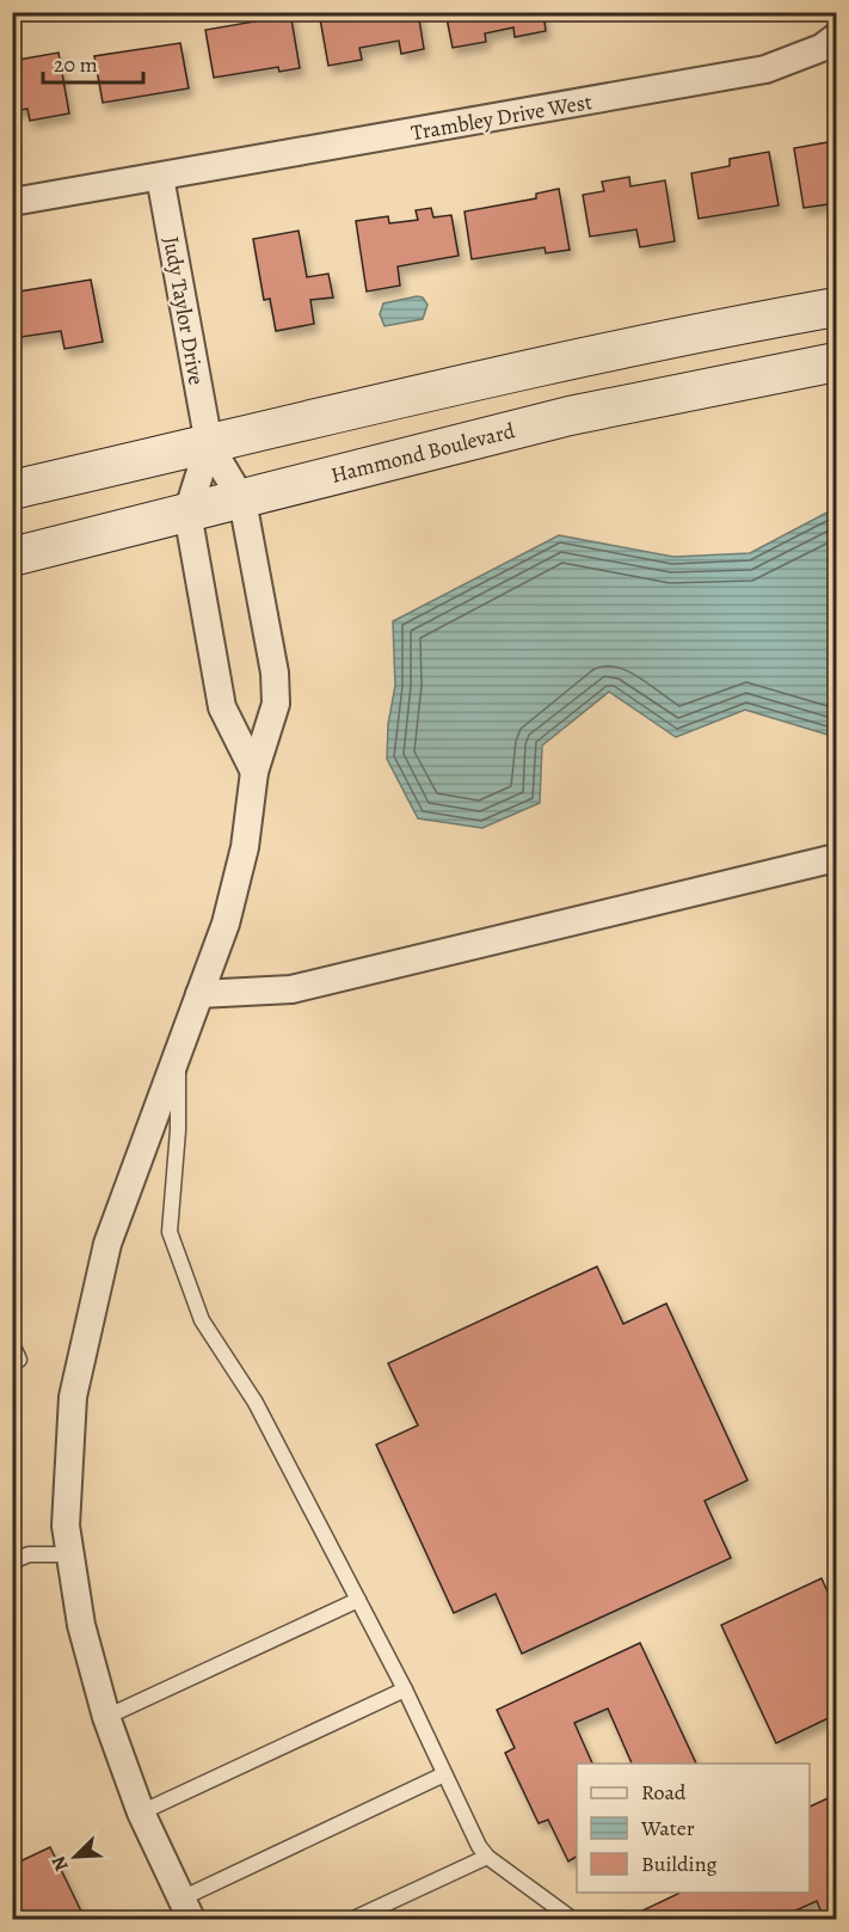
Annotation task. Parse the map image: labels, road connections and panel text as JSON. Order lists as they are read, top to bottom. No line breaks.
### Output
{"streets":{"street":["Trambley Drive West","Judy Taylor Drive","Hammond Boulevard"]},"crossings":[["Trambley Drive West","Judy Taylor Drive"]],"legend":["Road","Water","Building"],"scale_bar":"20 m","north":"bottom left"}
